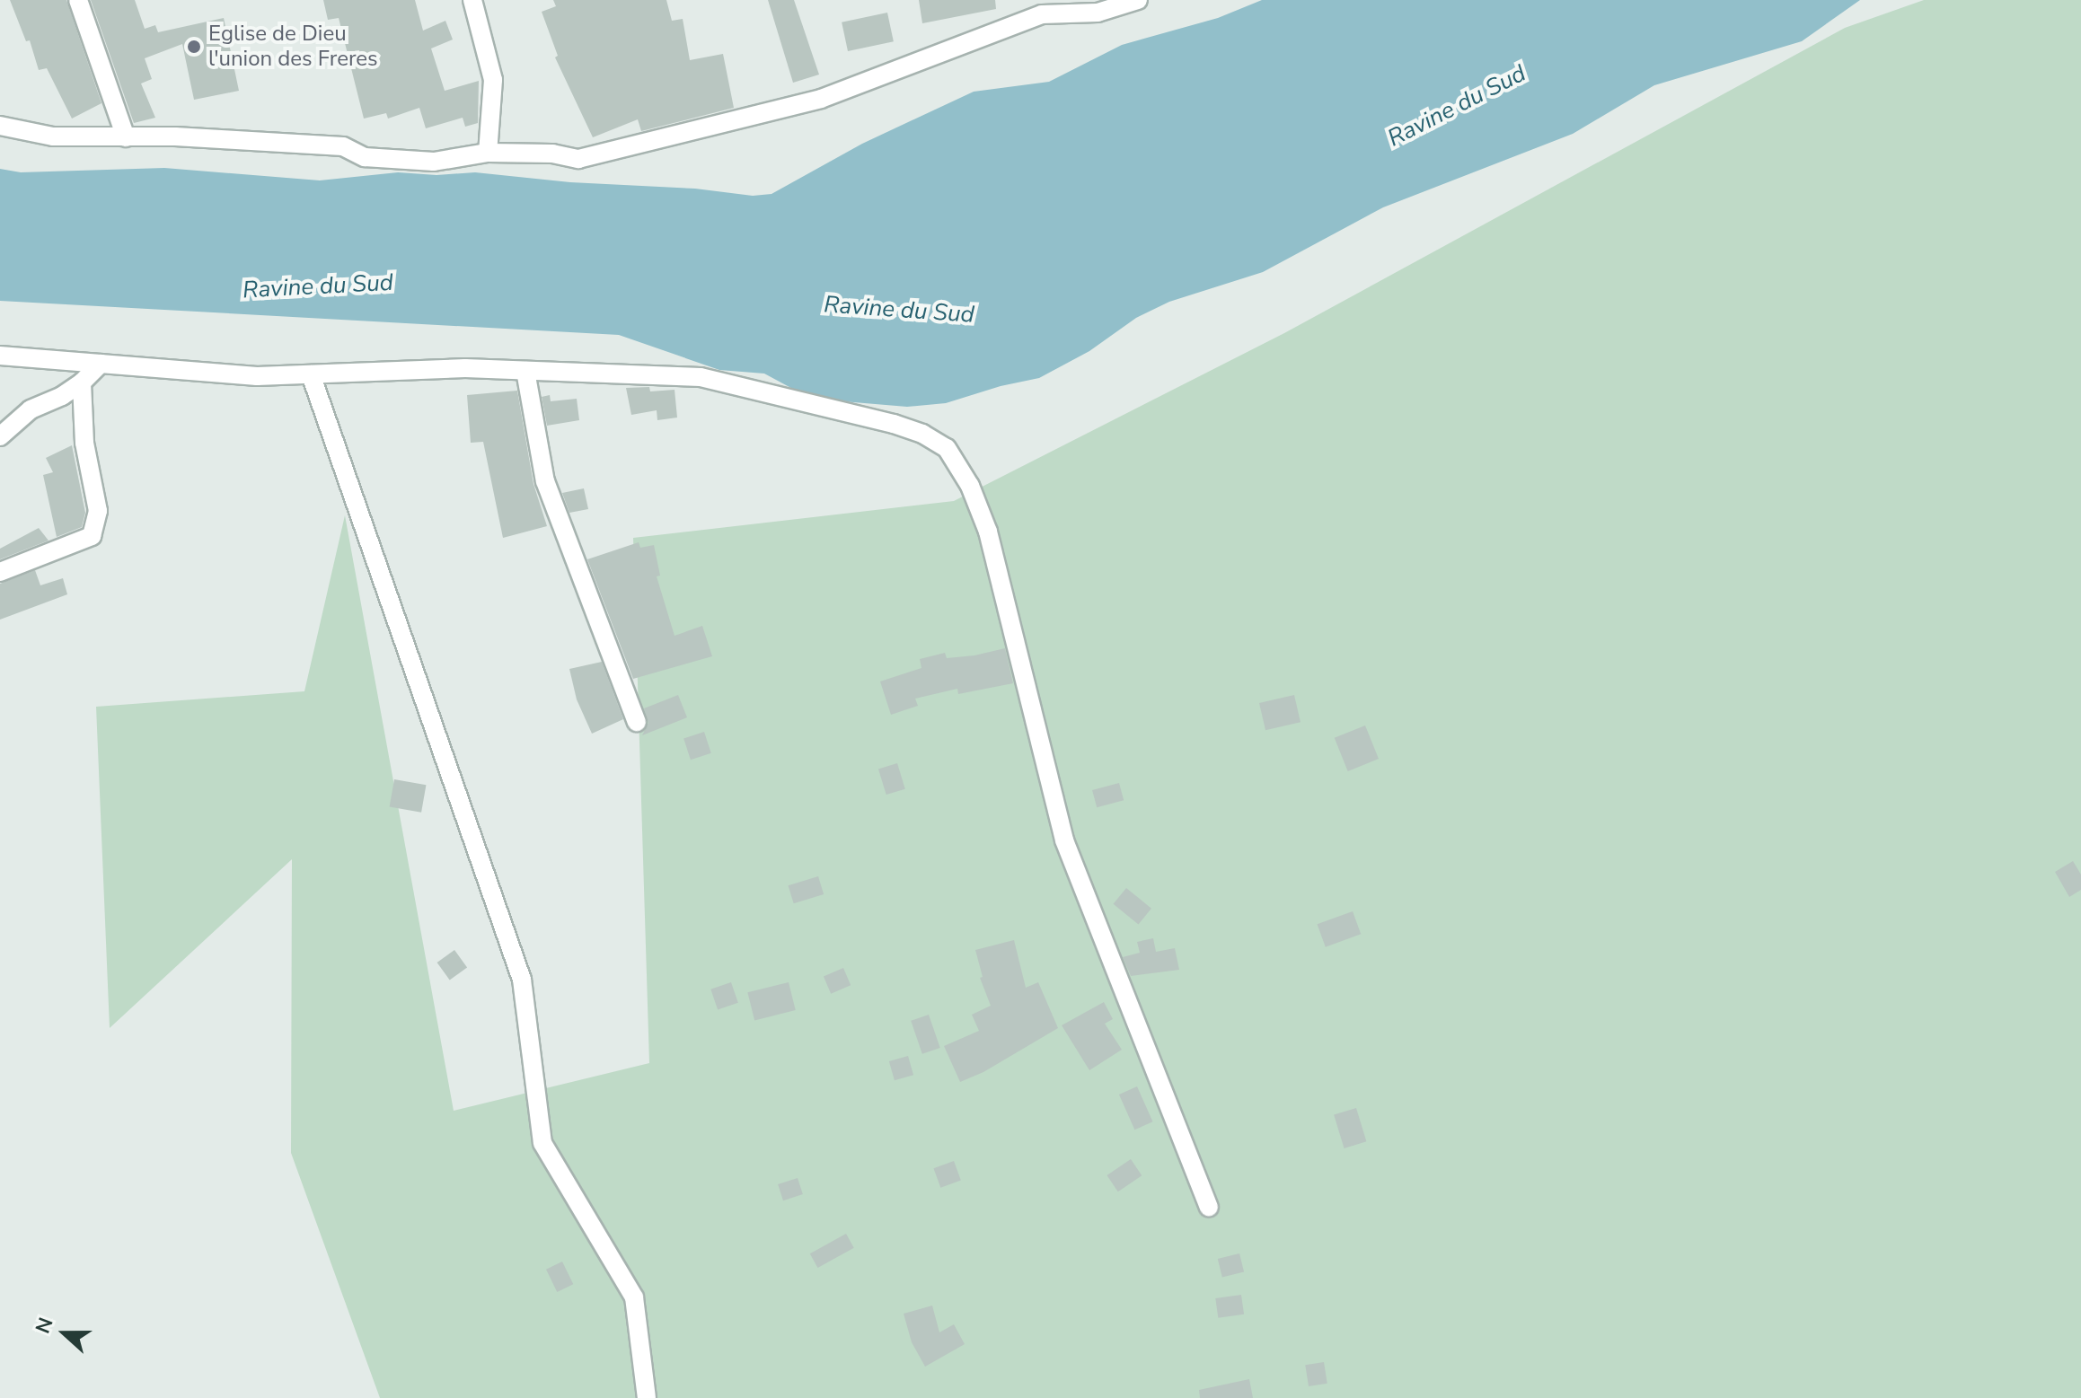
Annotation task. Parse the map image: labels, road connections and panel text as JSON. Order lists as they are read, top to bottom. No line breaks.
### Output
{"water":["Ravine du Sud"],"places":["Eglise de Dieu l'union des Freres"],"north":"left"}
